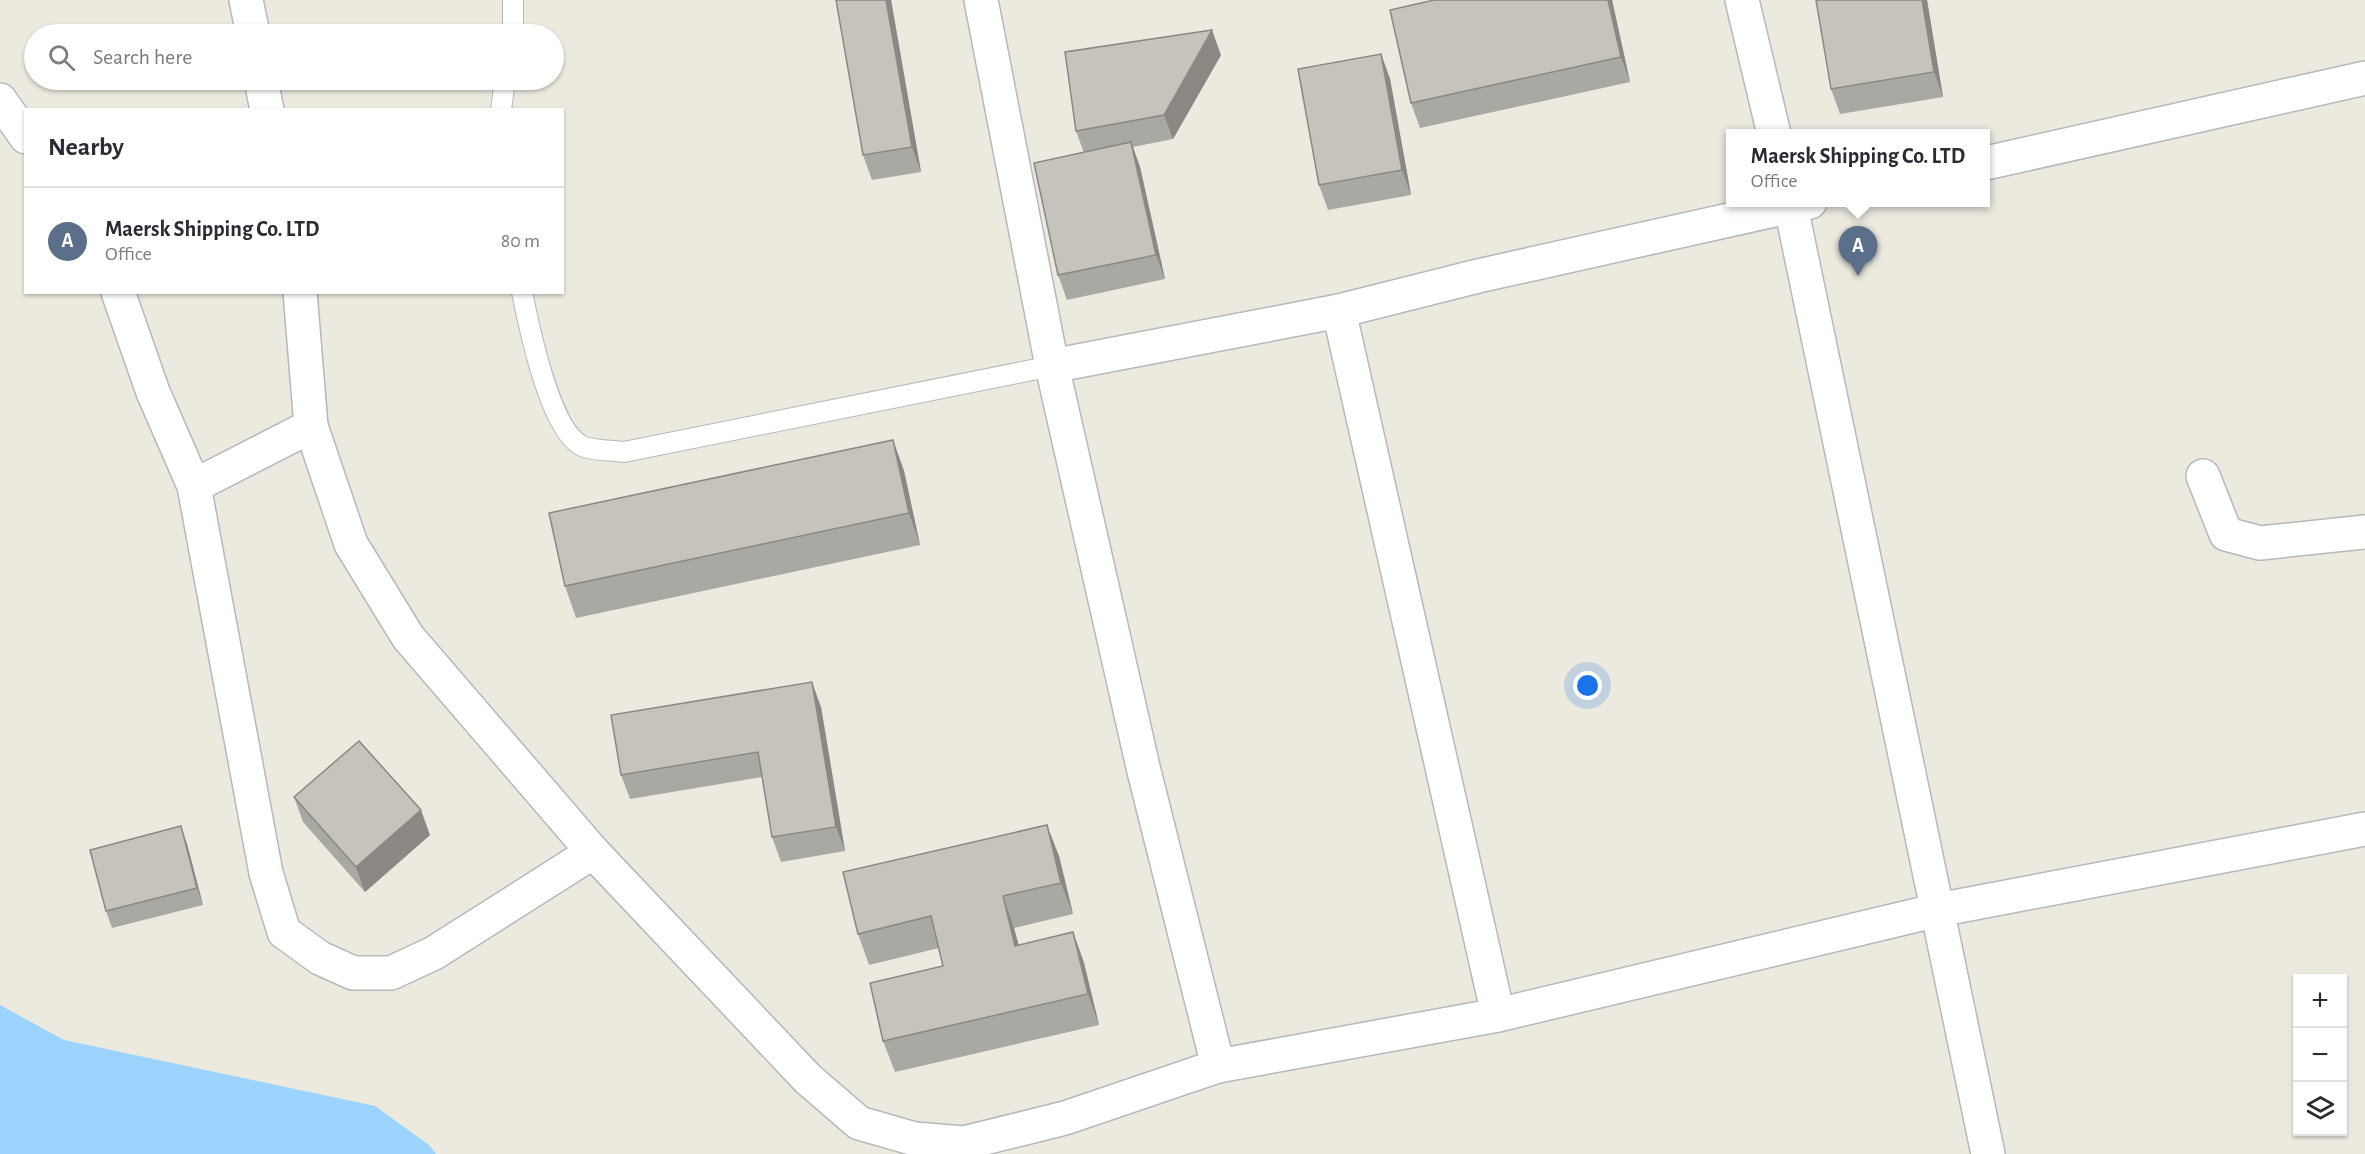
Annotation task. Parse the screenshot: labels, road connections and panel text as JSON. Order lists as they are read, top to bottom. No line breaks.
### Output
{"page":{"search":"Search here","heading":"Nearby","popup":["Maersk Shipping Co. LTD","Office"],"list":[{"mark":"A","name":"Maersk Shipping Co. LTD","note":"Office","value":"80 m"}],"pins":"A","map_buttons":["+","−"]}}
